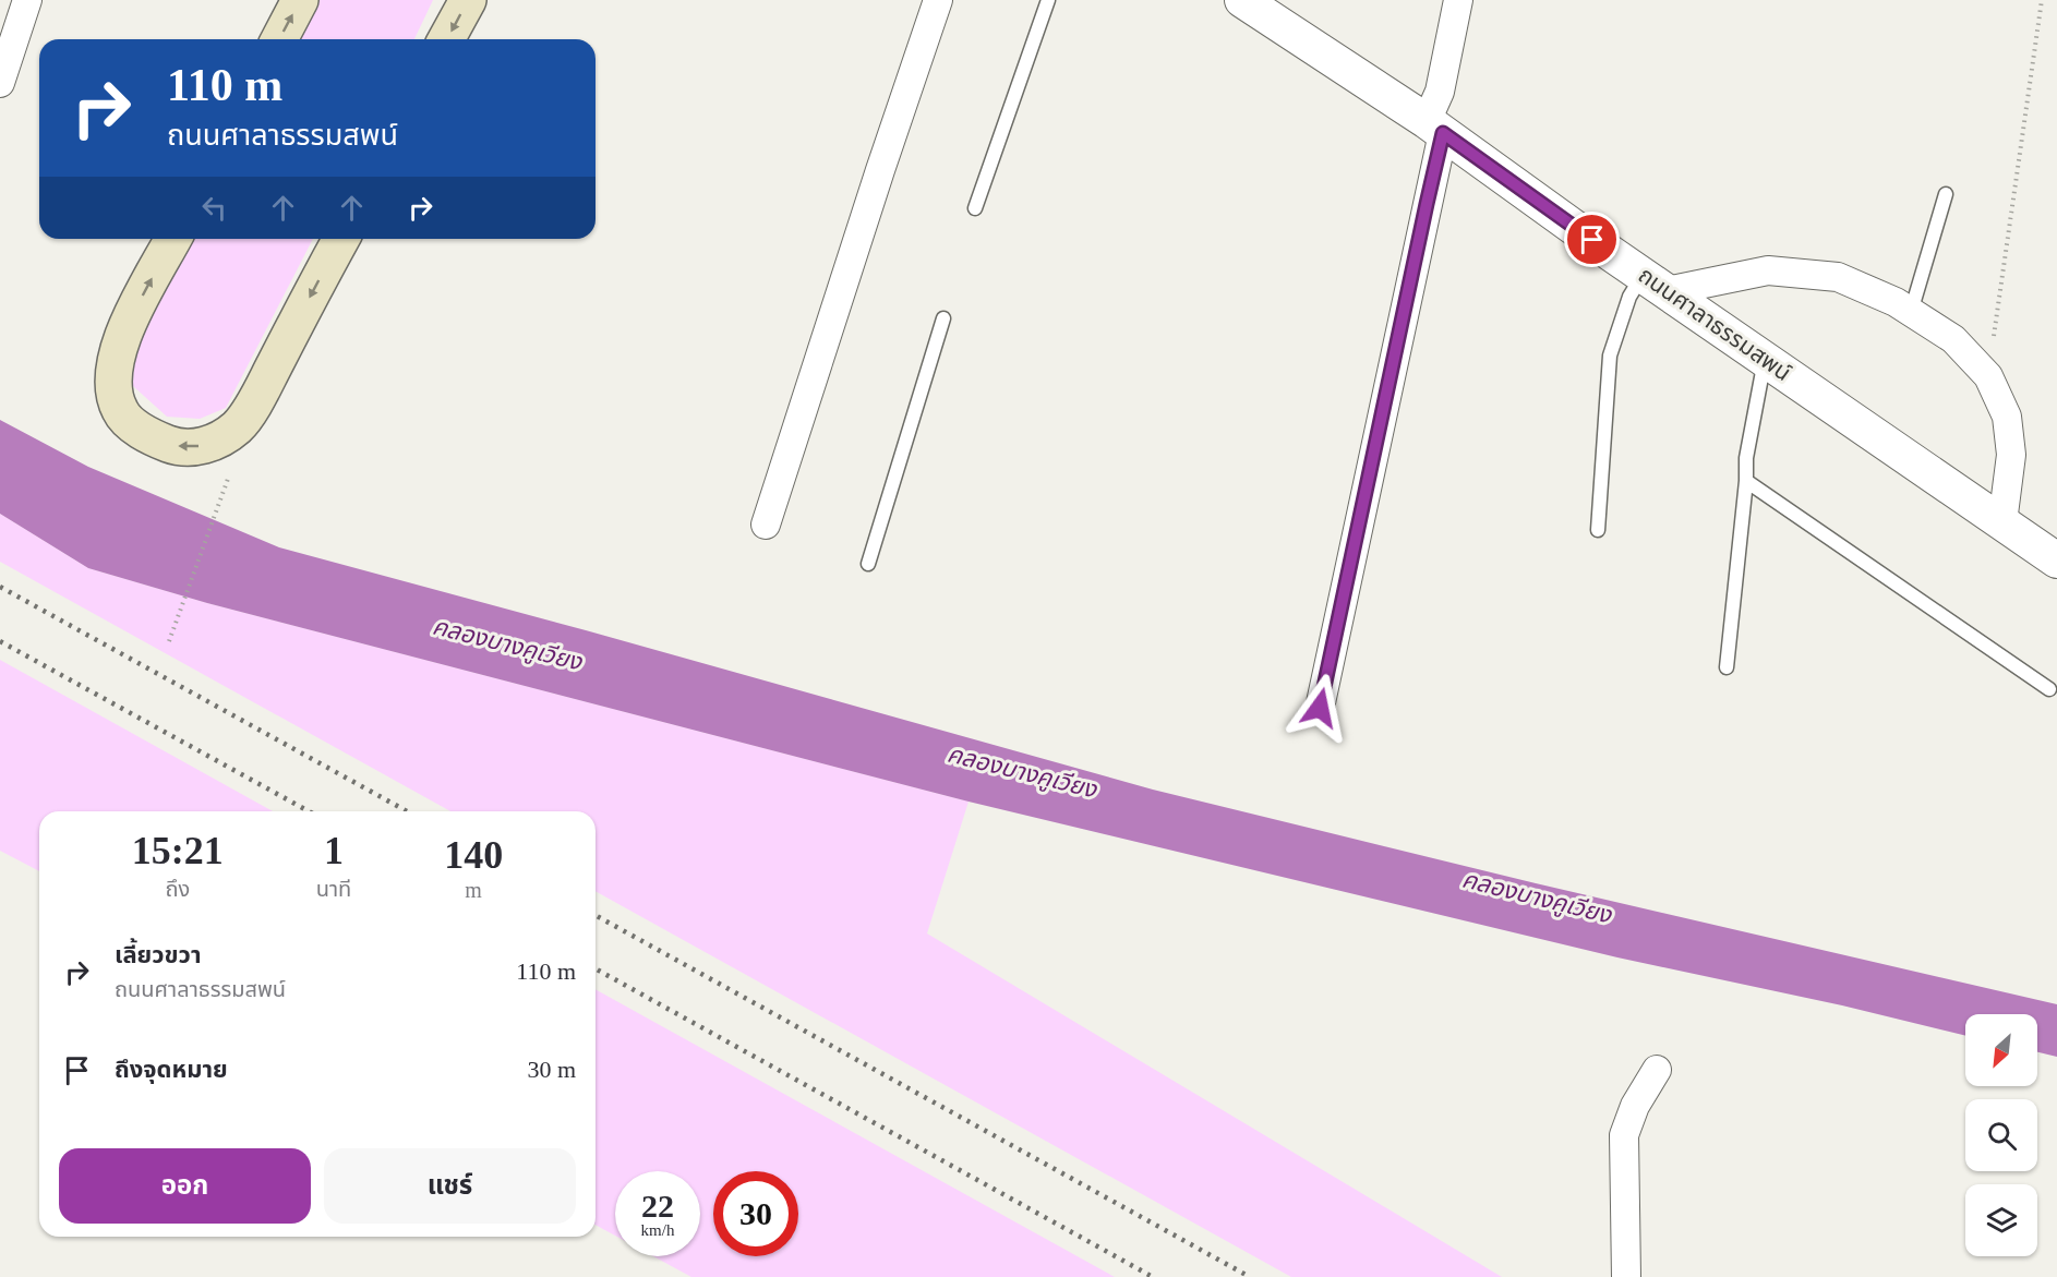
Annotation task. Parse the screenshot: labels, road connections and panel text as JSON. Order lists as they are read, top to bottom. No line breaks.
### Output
{"streets":{"street":["ถนนศาลาธรรมสพน์"]},"water":["คลองบางคูเวียง"],"north":"bottom left","page":{"turn":["110 m","ถนนศาลาธรรมสพน์"],"eta":["15:21","ถึง","1","นาที","140","m"],"list":[{"name":"เลี้ยวขวา","note":"ถนนศาลาธรรมสพน์","value":"110 m"},{"name":"ถึงจุดหมาย","value":"30 m"}],"buttons":["ออก","แชร์"],"speed":"22 km/h","limit":"30"}}
